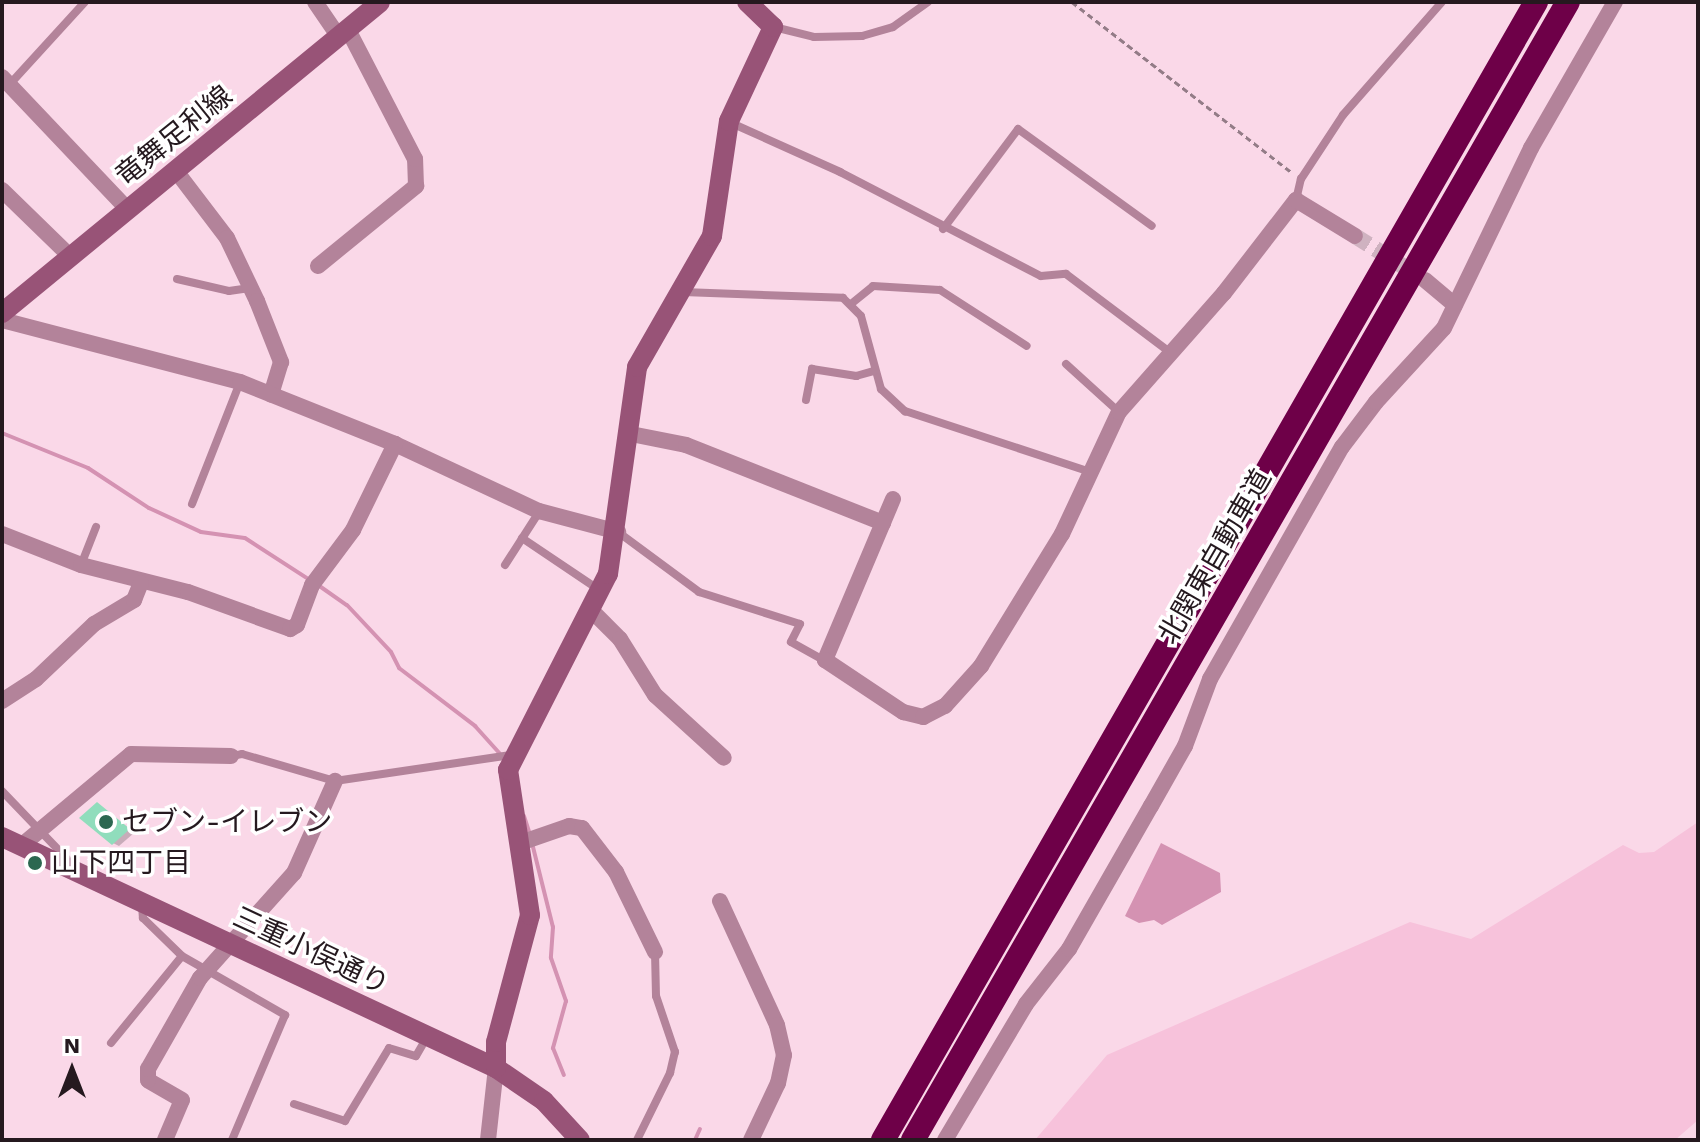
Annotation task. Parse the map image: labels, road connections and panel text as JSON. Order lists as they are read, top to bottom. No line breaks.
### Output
{"streets":{"highway":["北関東自動車道"],"street":["竜舞足利線","三重小俣通り"]},"places":["セブン-イレブン","山下四丁目"],"north":"top"}
